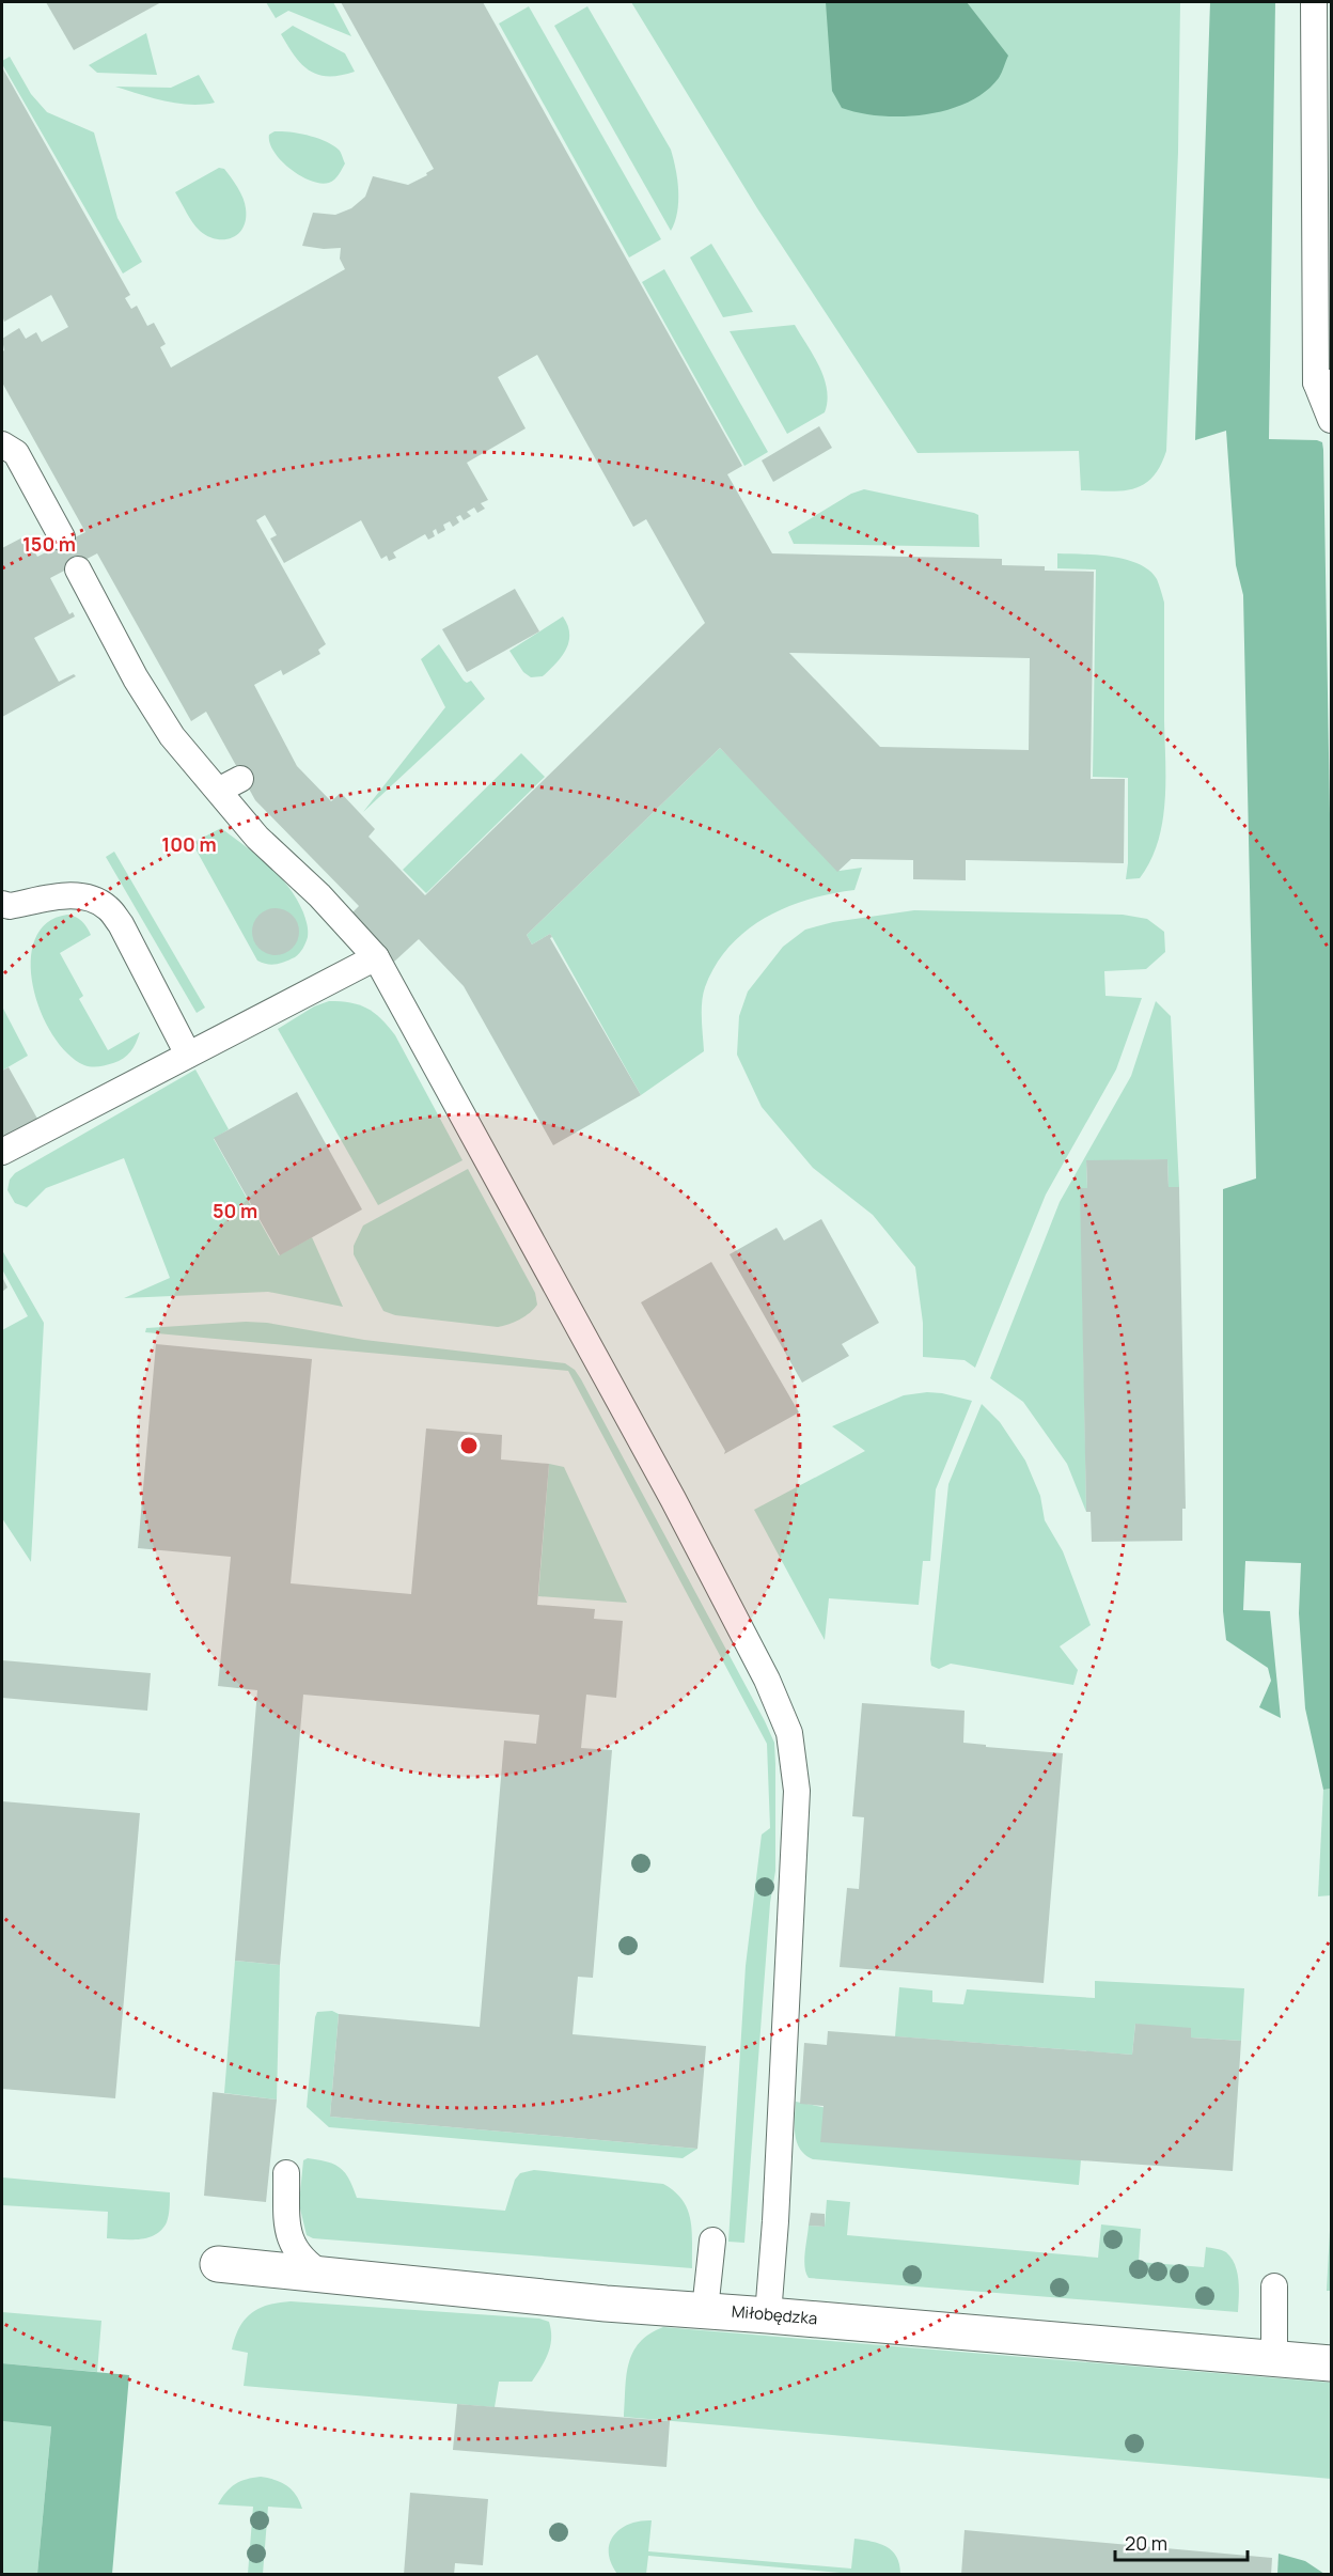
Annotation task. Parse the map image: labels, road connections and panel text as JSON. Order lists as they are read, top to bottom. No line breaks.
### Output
{"streets":{"street":["Miłobędzka"]},"scale_bar":"20 m","rings":["150 m","100 m","50 m"]}
